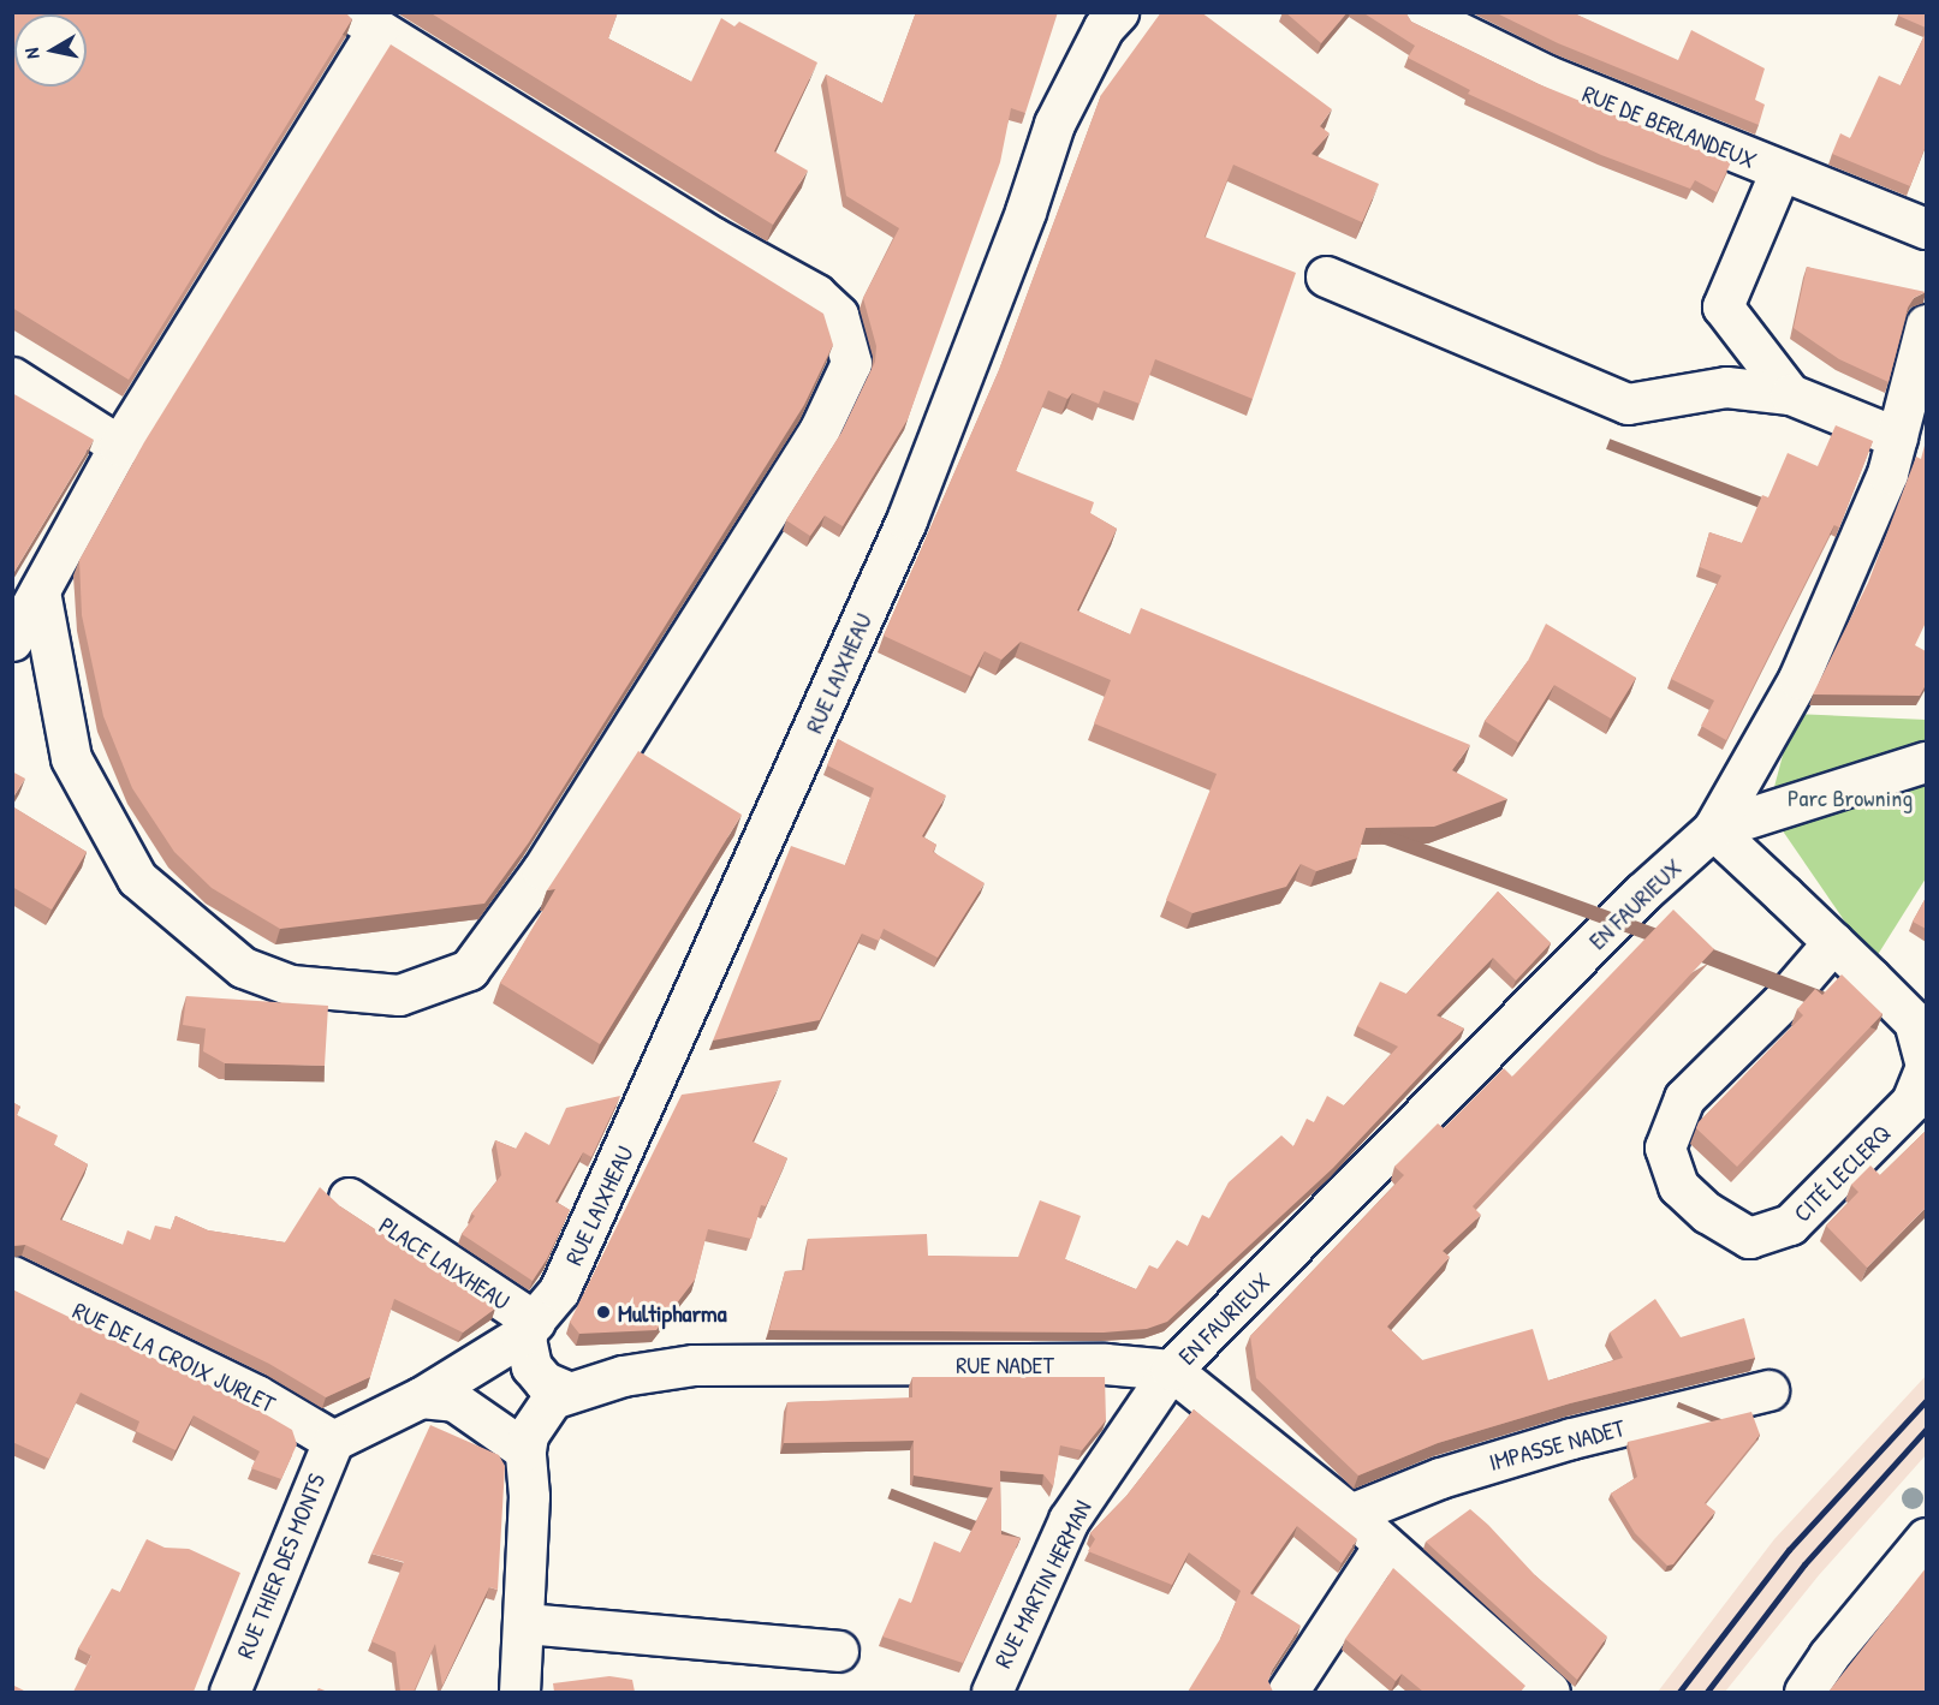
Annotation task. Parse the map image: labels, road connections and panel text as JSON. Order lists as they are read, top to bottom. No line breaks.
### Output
{"streets":{"street":["RUE DE BERLANDEUX","RUE LAIXHEAU","EN FAURIEUX","CITÉ LECLERQ","PLACE LAIXHEAU","RUE DE LA CROIX JURLET","RUE NADET","IMPASSE NADET","RUE THIER DES MONTS","RUE MARTIN HERMAN"]},"crossings":[["RUE LAIXHEAU","PLACE LAIXHEAU"],["EN FAURIEUX","CITÉ LECLERQ"],["EN FAURIEUX","RUE NADET"],["EN FAURIEUX","RUE MARTIN HERMAN"],["PLACE LAIXHEAU","RUE DE LA CROIX JURLET"],["PLACE LAIXHEAU","RUE NADET"],["PLACE LAIXHEAU","RUE THIER DES MONTS"],["RUE DE LA CROIX JURLET","RUE THIER DES MONTS"],["RUE NADET","RUE MARTIN HERMAN"]],"parks":["Parc Browning"],"places":["Multipharma"],"north":"left"}
